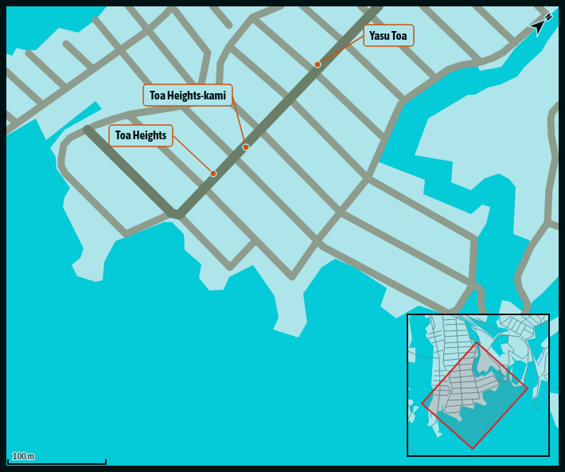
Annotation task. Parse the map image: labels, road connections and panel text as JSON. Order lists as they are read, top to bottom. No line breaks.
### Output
{"places":["Yasu Toa","Toa Heights-kami","Toa Heights"],"scale_bar":"100 m","north":"top right"}
